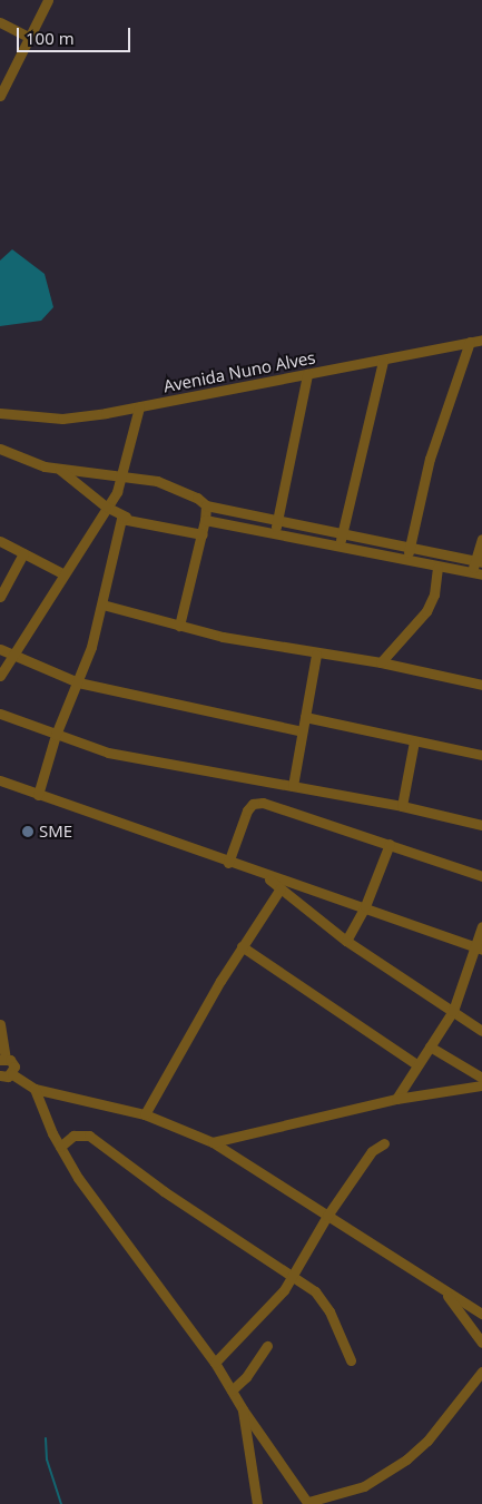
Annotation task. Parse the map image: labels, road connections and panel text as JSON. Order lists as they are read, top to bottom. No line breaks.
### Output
{"streets":{"street":["Avenida Nuno Alves"]},"places":["SME"],"scale_bar":"100 m"}
